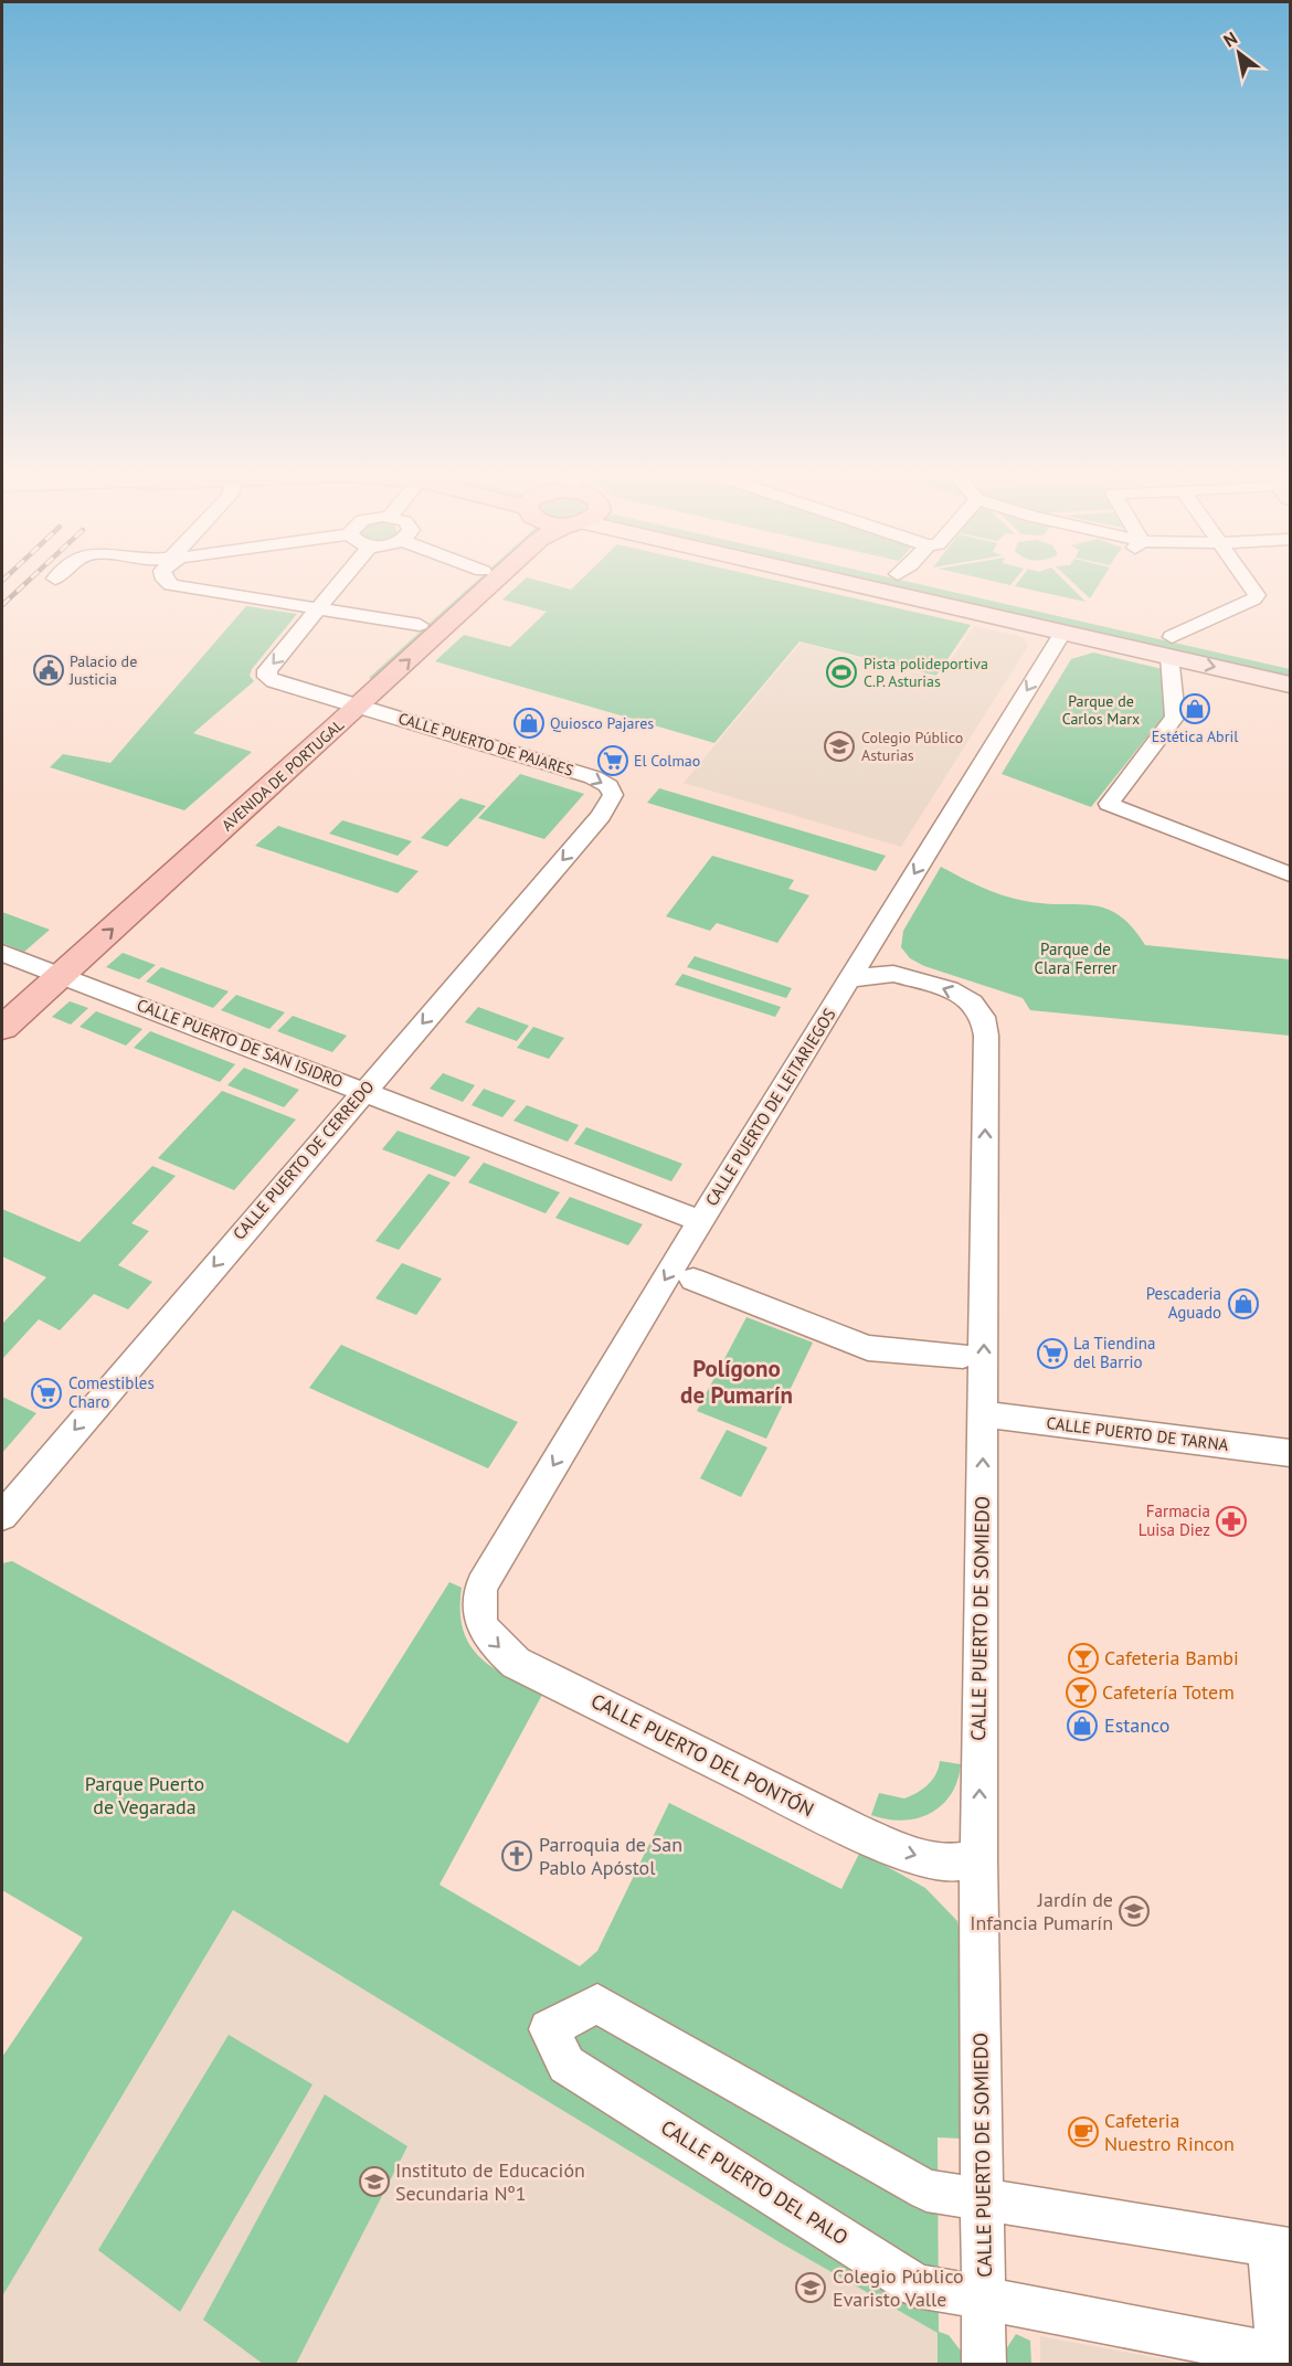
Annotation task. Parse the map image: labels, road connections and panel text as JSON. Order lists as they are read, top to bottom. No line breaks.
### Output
{"streets":{"main road":["AVENIDA DE PORTUGAL"],"street":["CALLE PUERTO DE PAJARES","CALLE PUERTO DE SAN ISIDRO","CALLE PUERTO DE LEITARIEGOS","CALLE PUERTO DE CERREDO","CALLE PUERTO DE TARNA","CALLE PUERTO DE SOMIEDO","CALLE PUERTO DEL PONTÓN","CALLE PUERTO DEL PALO"]},"crossings":[["CALLE PUERTO DE PAJARES","AVENIDA DE PORTUGAL"],["CALLE PUERTO DE PAJARES","CALLE PUERTO DE CERREDO"],["AVENIDA DE PORTUGAL","CALLE PUERTO DE SAN ISIDRO"],["CALLE PUERTO DE SAN ISIDRO","CALLE PUERTO DE LEITARIEGOS"],["CALLE PUERTO DE SAN ISIDRO","CALLE PUERTO DE CERREDO"],["CALLE PUERTO DE LEITARIEGOS","CALLE PUERTO DE SOMIEDO"],["CALLE PUERTO DE LEITARIEGOS","CALLE PUERTO DEL PONTÓN"],["CALLE PUERTO DE TARNA","CALLE PUERTO DE SOMIEDO"],["CALLE PUERTO DE SOMIEDO","CALLE PUERTO DEL PONTÓN"],["CALLE PUERTO DE SOMIEDO","CALLE PUERTO DEL PALO"]],"one_way":["CALLE PUERTO DE PAJARES","CALLE PUERTO DE LEITARIEGOS","CALLE PUERTO DE CERREDO","CALLE PUERTO DE SOMIEDO","CALLE PUERTO DEL PONTÓN"],"districts":["Polígono de Pumarín"],"parks":["Parque de Carlos Marx","Parque de Clara Ferrer","Parque Puerto de Vegarada"],"places":{"public building":["Palacio de Justicia"],"sports":["Pista polideportiva C.P. Asturias"],"shop":["Estética Abril","Quiosco Pajares","Pescaderia Aguado","Estanco"],"school or university":["Colegio Público Asturias","Jardín de Infancia Pumarín","Instituto de Educación Secundaria Nº1","Colegio Público Evaristo Valle"],"supermarket":["El Colmao","La Tiendina del Barrio","Comestibles Charo"],"pharmacy":["Farmacia Luisa Diez"],"bar":["Cafeteria Bambi","Cafetería Totem"],"church":["Parroquia de San Pablo Apóstol"],"cafe":["Cafeteria Nuestro Rincon"]},"north":"top left"}
